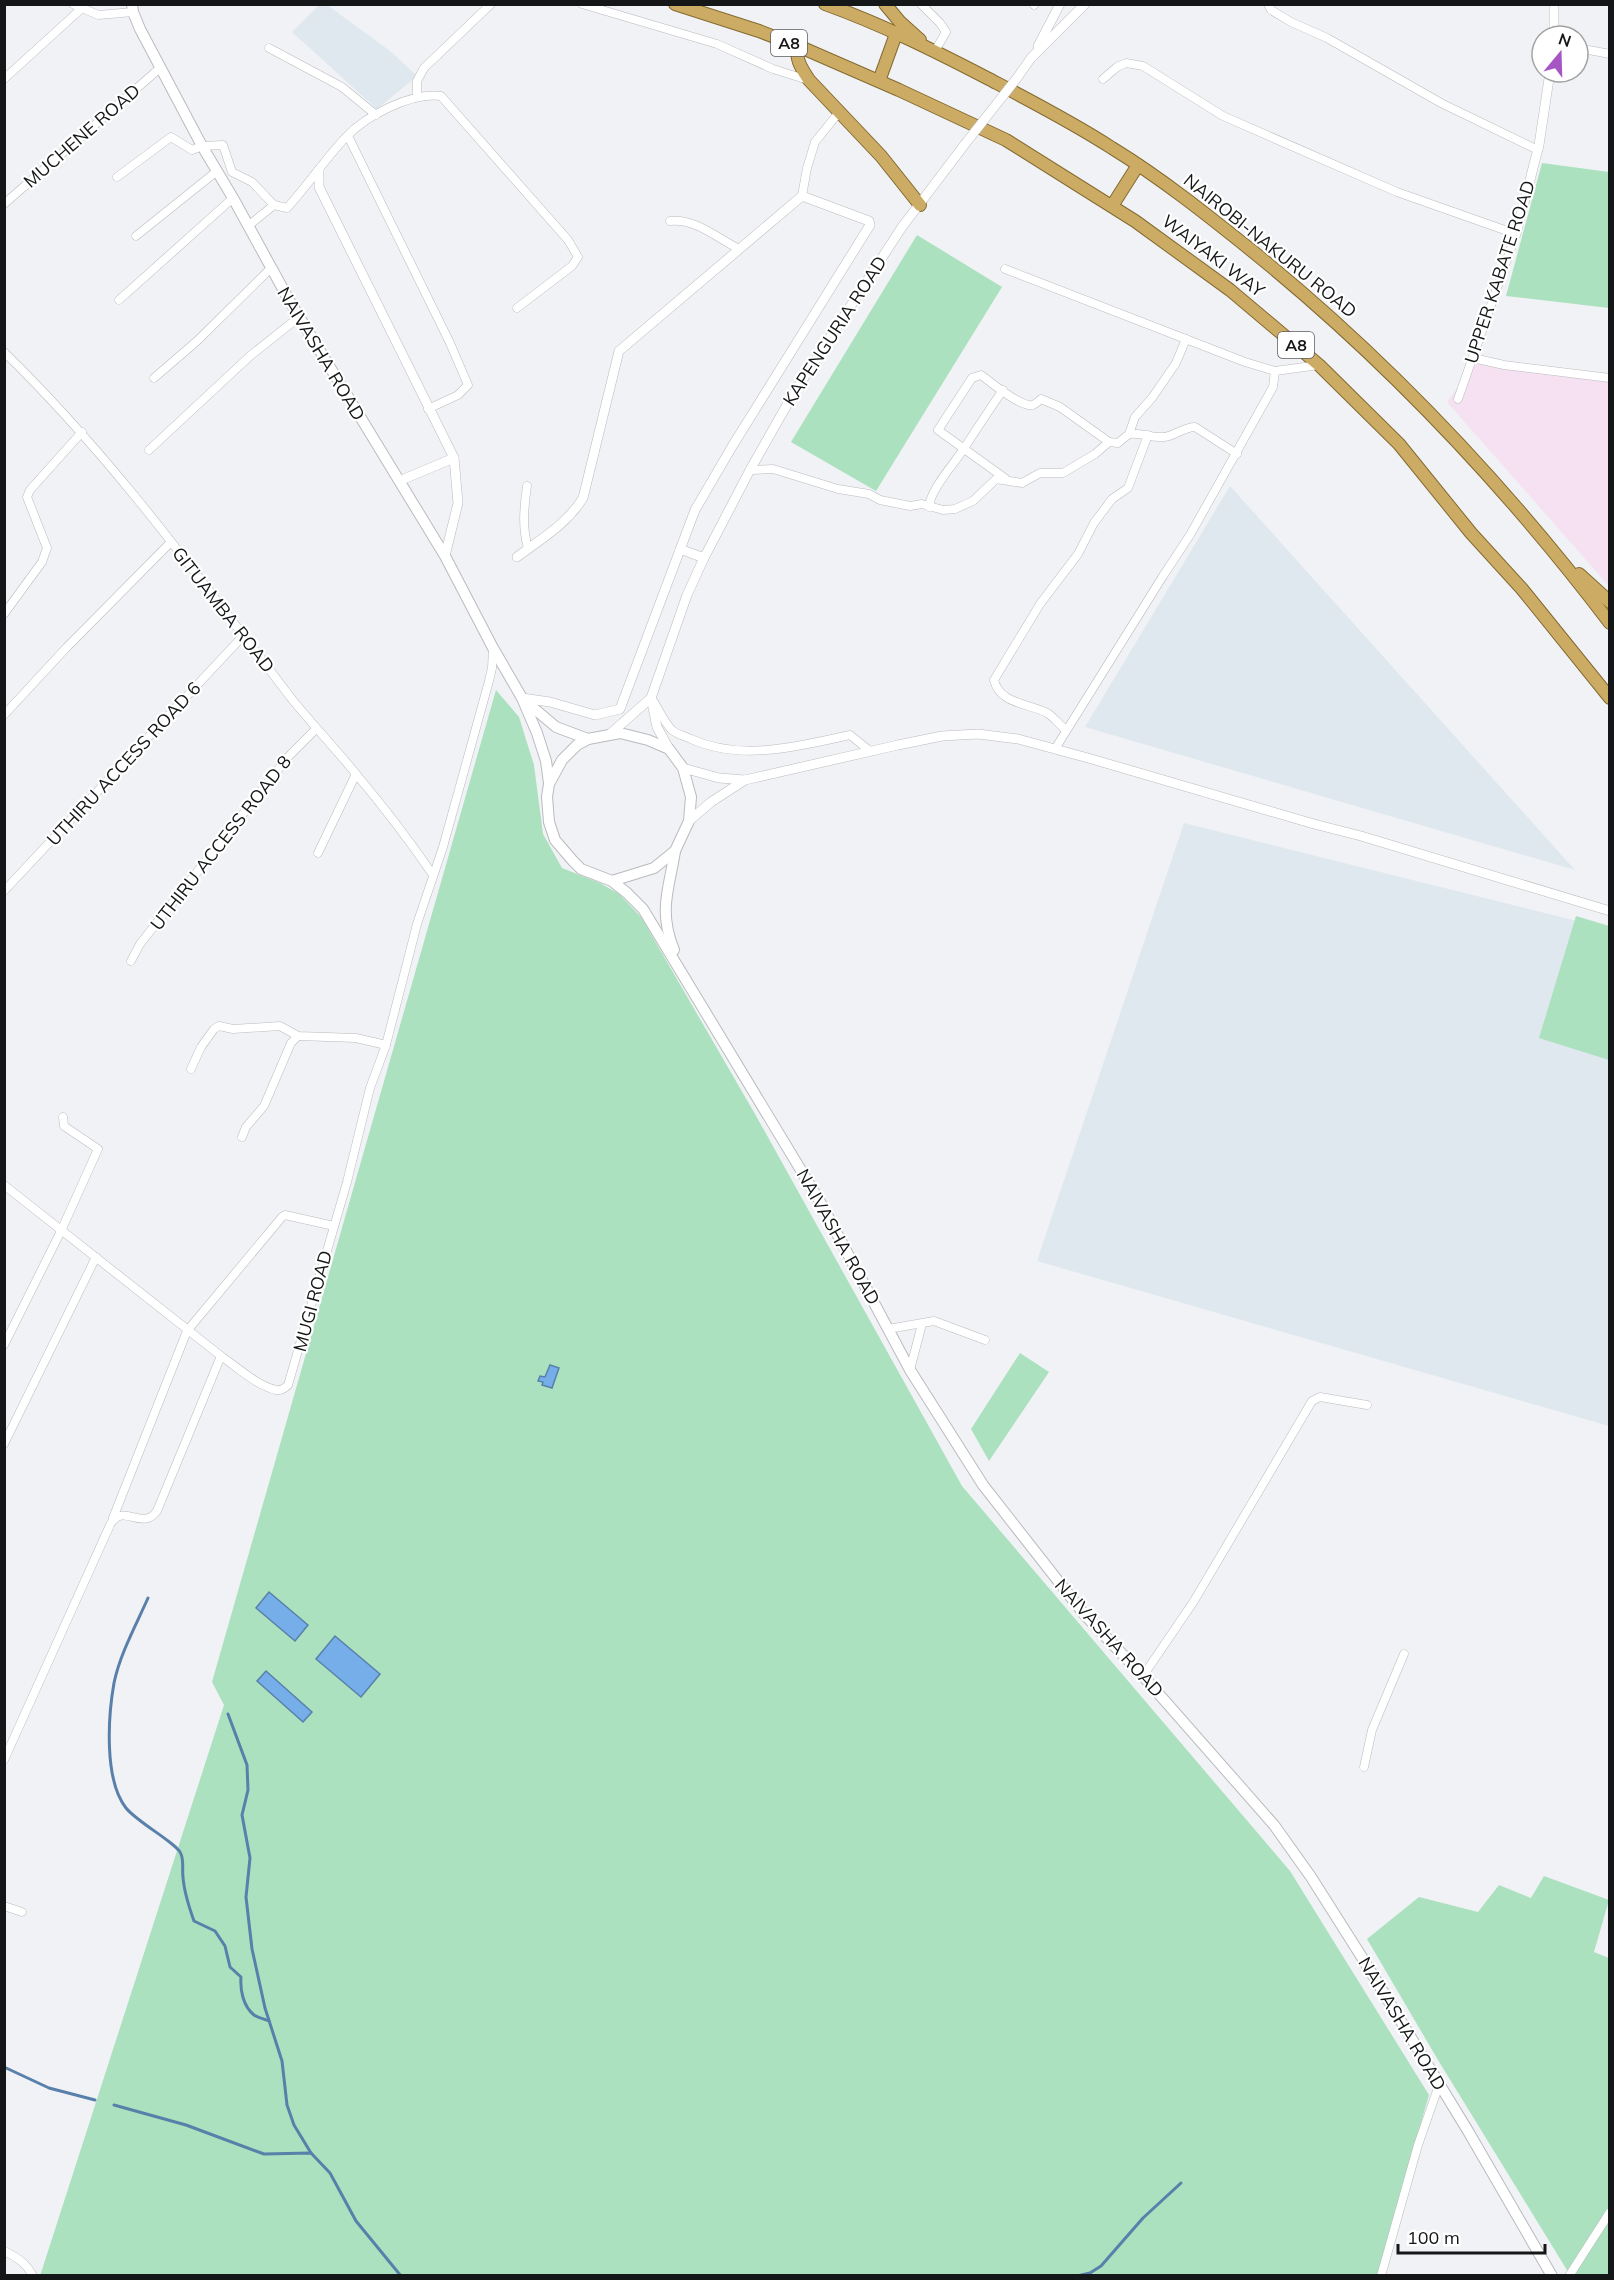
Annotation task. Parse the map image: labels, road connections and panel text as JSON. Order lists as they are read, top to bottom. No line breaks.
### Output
{"streets":{"highway":["A8","NAIROBI-NAKURU ROAD","WAIYAKI WAY"],"main road":["NAIVASHA ROAD"],"street":["MUCHENE ROAD","UPPER KABATE ROAD","KAPENGURIA ROAD","GITUAMBA ROAD","UTHIRU ACCESS ROAD 6","UTHIRU ACCESS ROAD 8","MUGI ROAD"]},"crossings":[["MUCHENE ROAD","NAIVASHA ROAD"],["KAPENGURIA ROAD","NAIVASHA ROAD"],["NAIVASHA ROAD","MUGI ROAD"],["GITUAMBA ROAD","UTHIRU ACCESS ROAD 6"],["GITUAMBA ROAD","UTHIRU ACCESS ROAD 8"],["GITUAMBA ROAD","MUGI ROAD"]],"scale_bar":"100 m","north":"top"}
